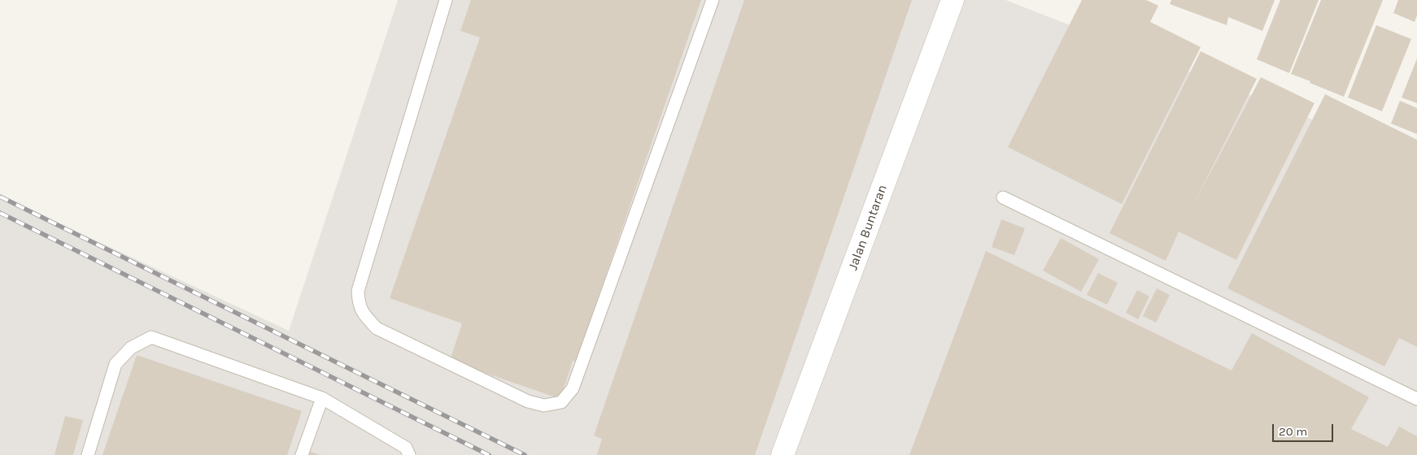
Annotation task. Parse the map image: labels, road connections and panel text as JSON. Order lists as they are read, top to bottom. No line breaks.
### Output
{"streets":{"street":["Jalan Buntaran"]},"scale_bar":"20 m"}
